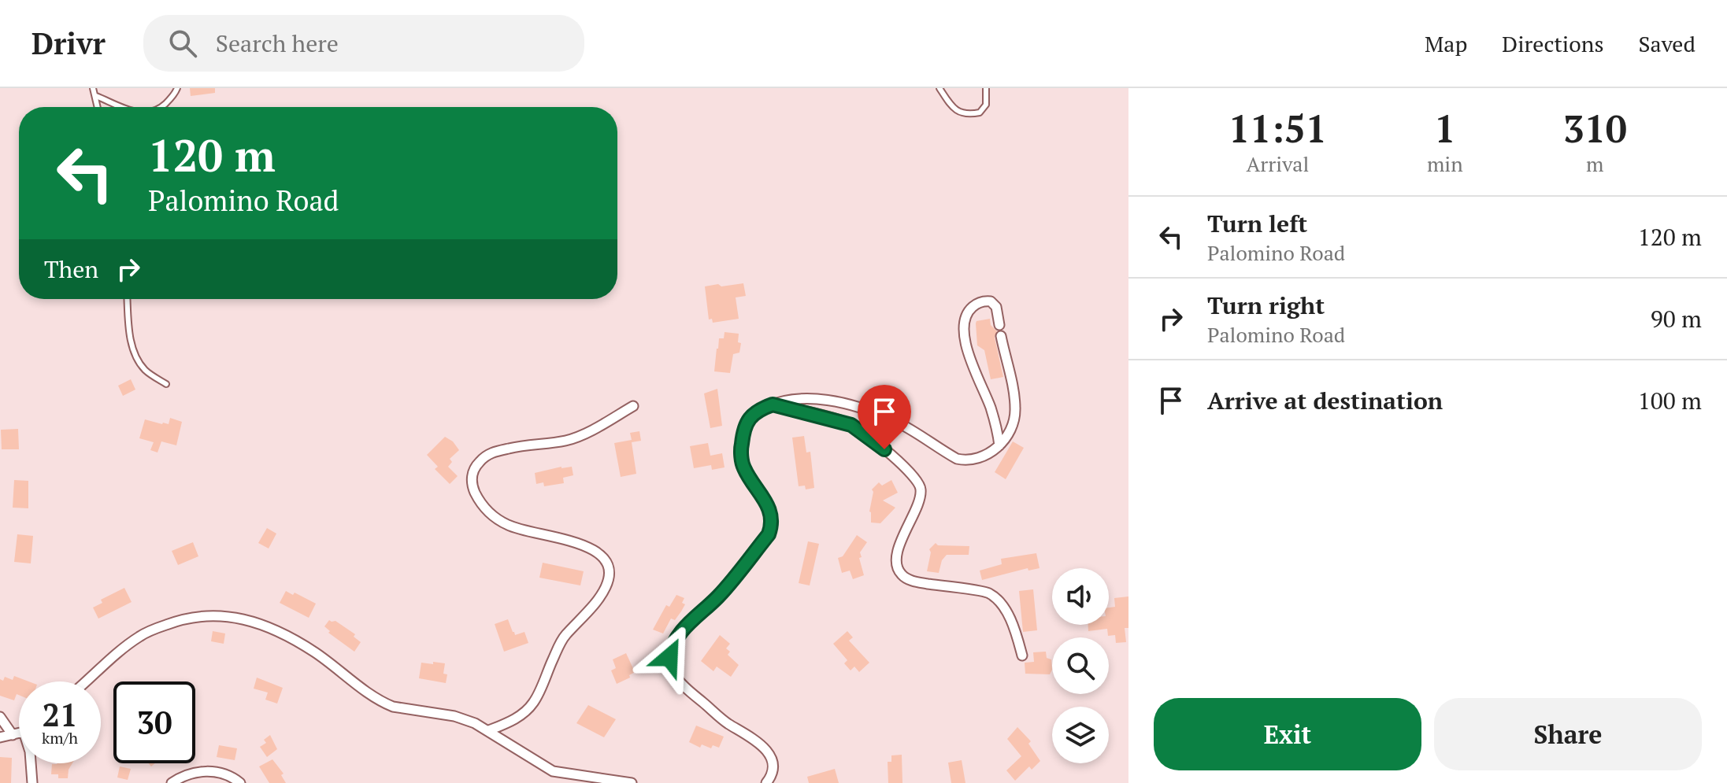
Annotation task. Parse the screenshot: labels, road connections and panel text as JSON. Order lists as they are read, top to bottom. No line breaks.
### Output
{"page":{"header":"Drivr","search":"Search here","nav":["Map","Directions","Saved"],"eta":["11:51","Arrival","1","min","310","m"],"turn":["120 m","Palomino Road"],"list":[{"name":"Turn left","note":"Palomino Road","value":"120 m"},{"name":"Turn right","note":"Palomino Road","value":"90 m"},{"name":"Arrive at destination","value":"100 m"}],"then":"Then","speed":"21 km/h","limit":"30","buttons":["Exit","Share"]}}
